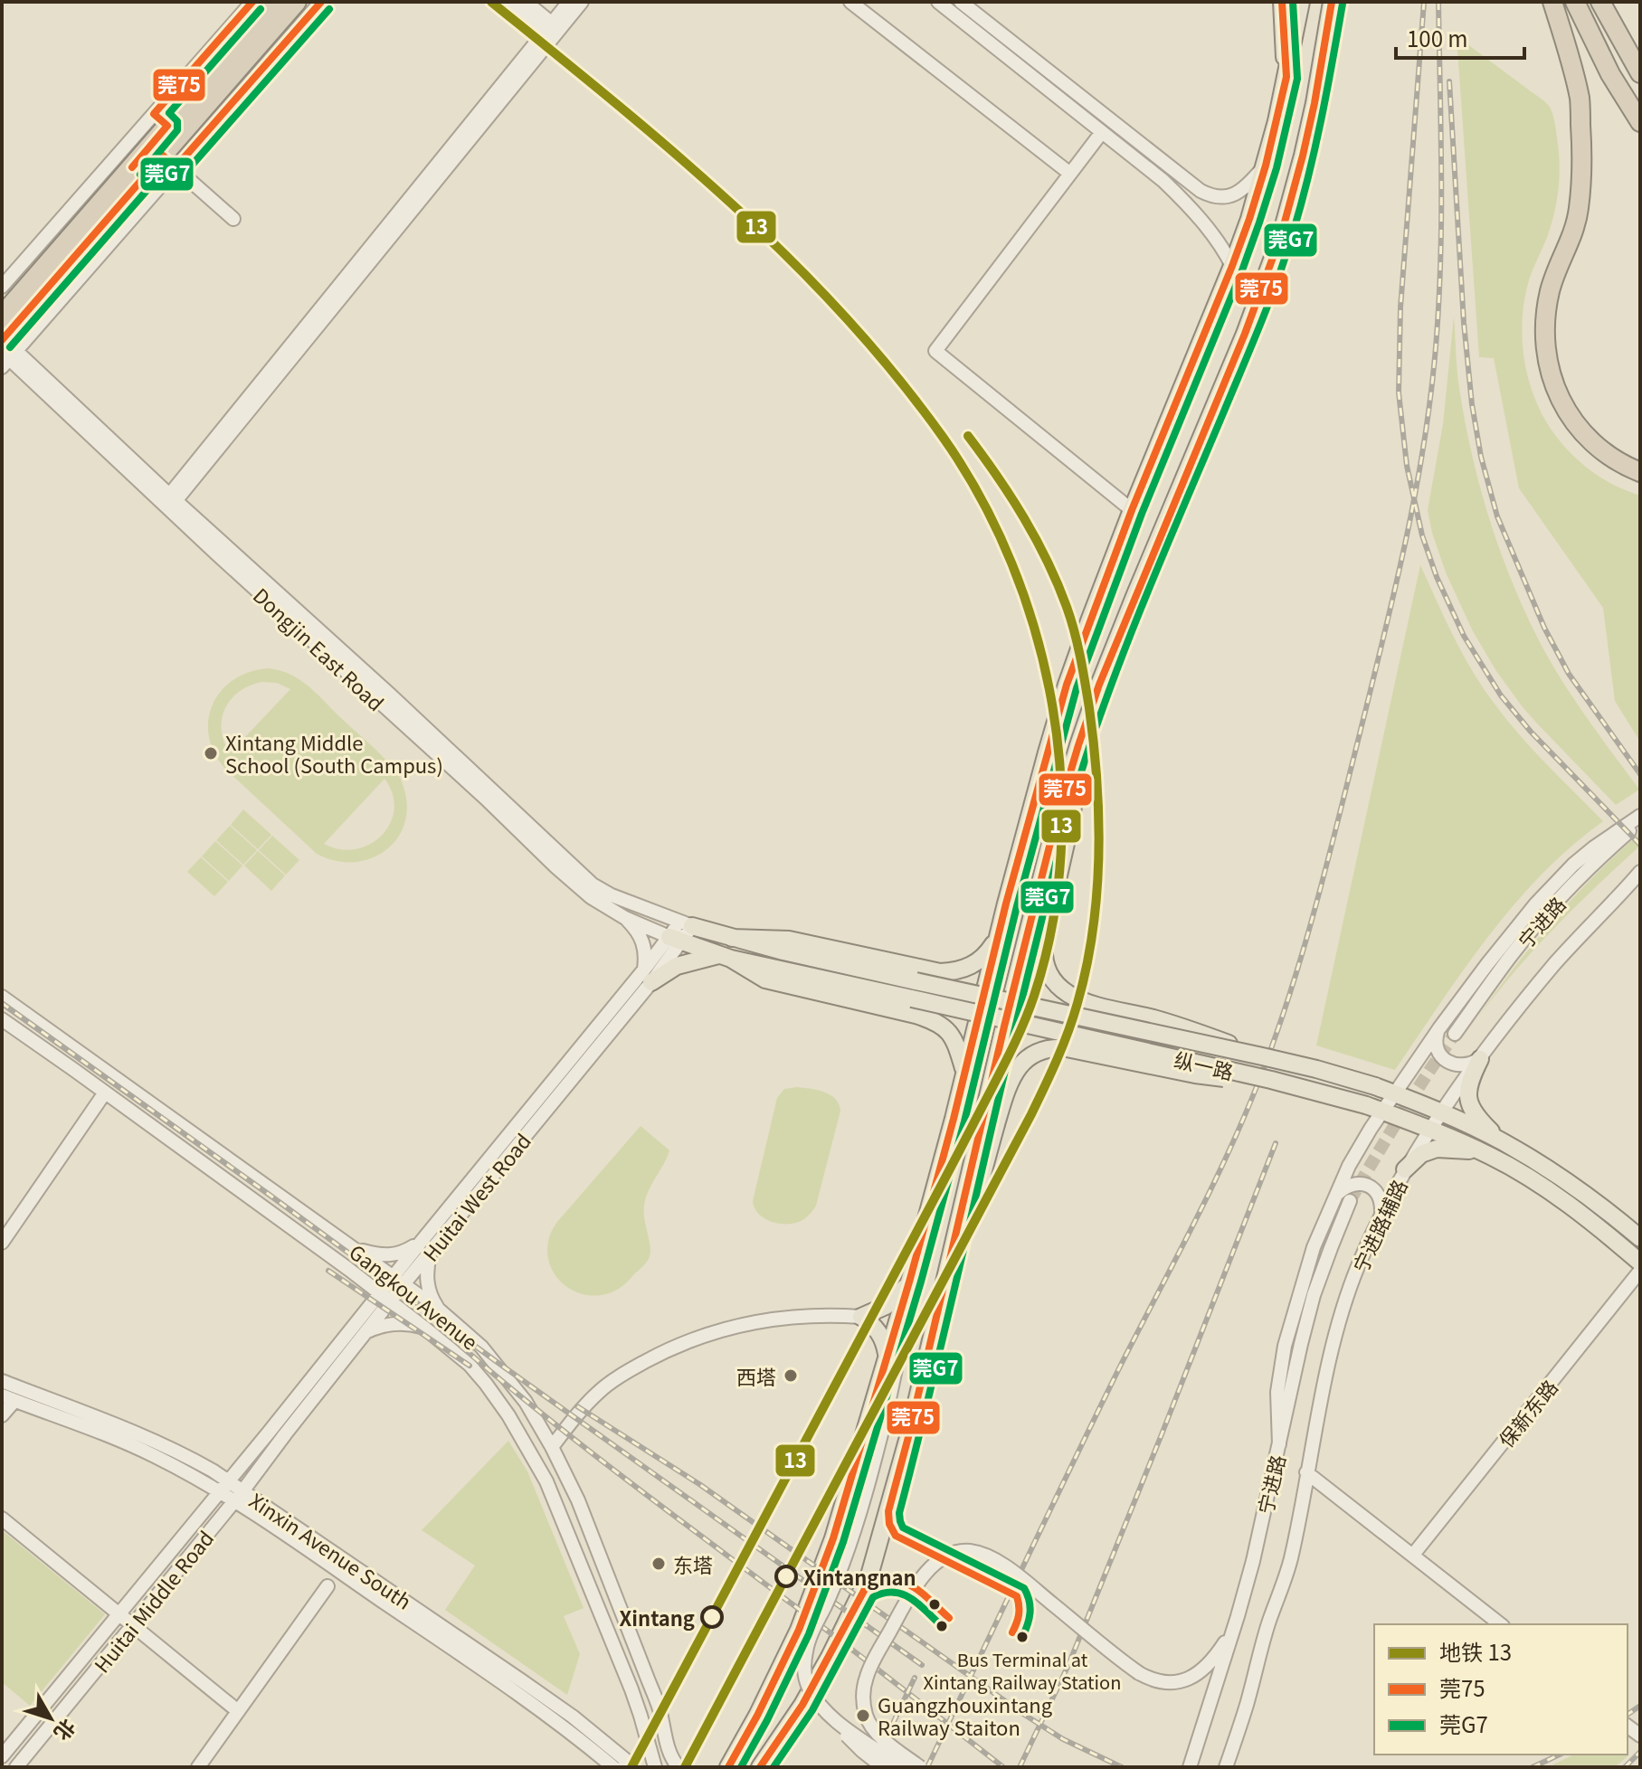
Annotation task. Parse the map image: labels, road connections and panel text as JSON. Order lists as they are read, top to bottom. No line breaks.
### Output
{"streets":{"main road":["Dongjin East Road","纵一路"],"street":["宁进路","Huitai West Road","宁进路辅路","Gangkou Avenue","保新东路","Xinxin Avenue South","Huitai Middle Road"]},"crossings":[["Dongjin East Road","纵一路"],["Dongjin East Road","Huitai West Road"],["纵一路","宁进路辅路"],["Huitai West Road","Gangkou Avenue"],["Huitai West Road","Xinxin Avenue South"],["Huitai West Road","Huitai Middle Road"],["Xinxin Avenue South","Huitai Middle Road"]],"places":["Xintang Middle School (South Campus)","西塔","东塔","Xintangnan","Xintang","Bus Terminal at Xintang Railway Station","Guangzhouxintang Railway Staiton"],"lines":["metro line 13","transit line 莞75","transit line 莞G7"],"legend":["地铁 13","莞75","莞G7"],"scale_bar":"100 m","north":"bottom right"}
